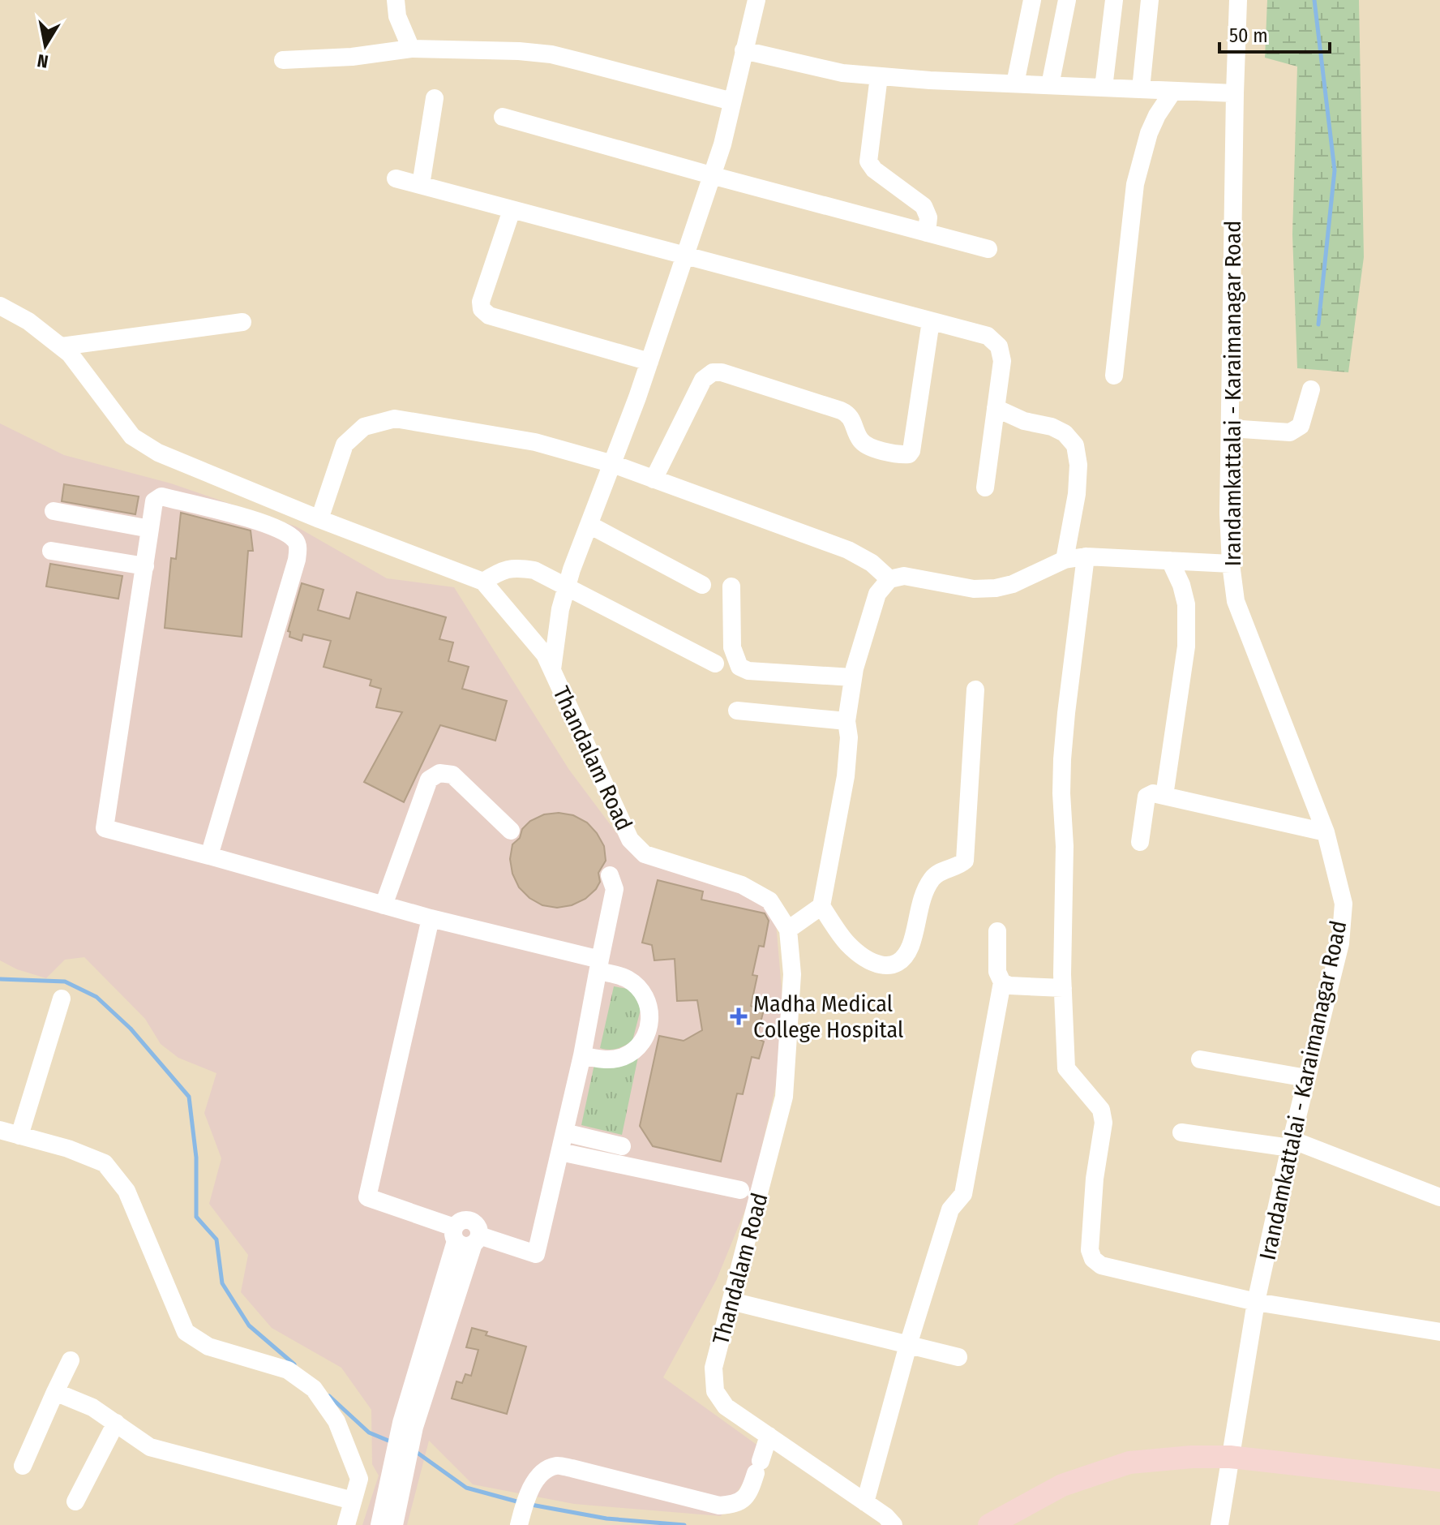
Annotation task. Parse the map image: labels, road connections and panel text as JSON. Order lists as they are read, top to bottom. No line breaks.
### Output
{"streets":{"street":["Irandamkattalai - Karaimanagar Road","Thandalam Road"]},"places":{"health":["Madha Medical College Hospital"]},"scale_bar":"50 m","north":"bottom"}
